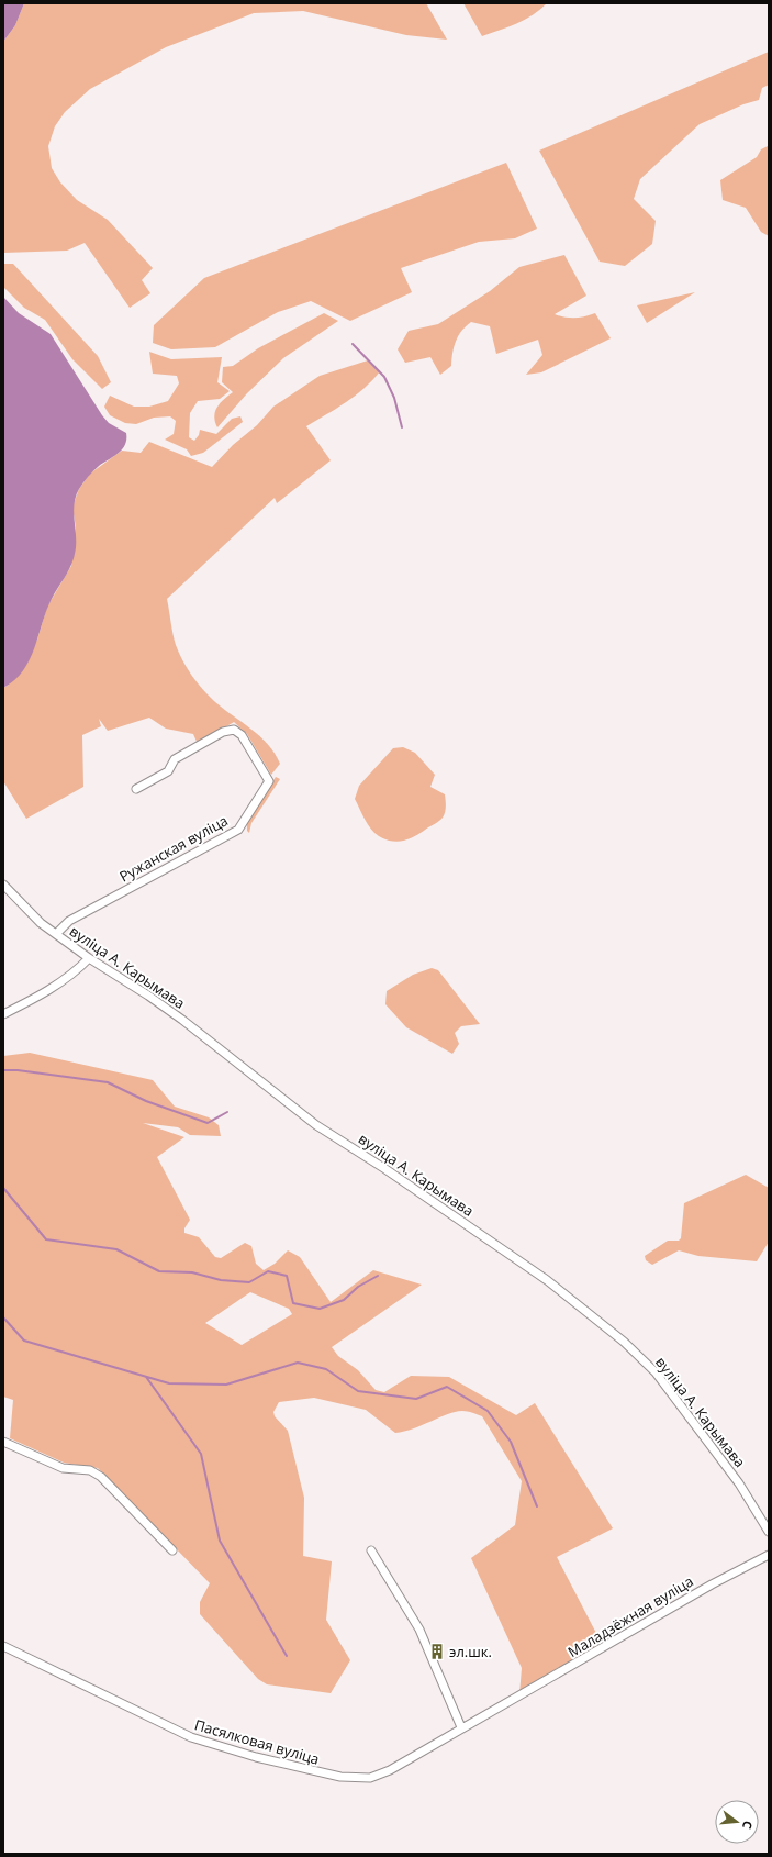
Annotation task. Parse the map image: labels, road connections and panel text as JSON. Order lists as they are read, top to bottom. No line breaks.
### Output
{"streets":{"street":["Ружанская вуліца","вуліца А. Карымава","Маладзёжная вуліца","Пасялковая вуліца"]},"crossings":[["Ружанская вуліца","вуліца А. Карымава"],["Маладзёжная вуліца","Пасялковая вуліца"]],"places":{"building":["эл.шк."]},"north":"right"}
